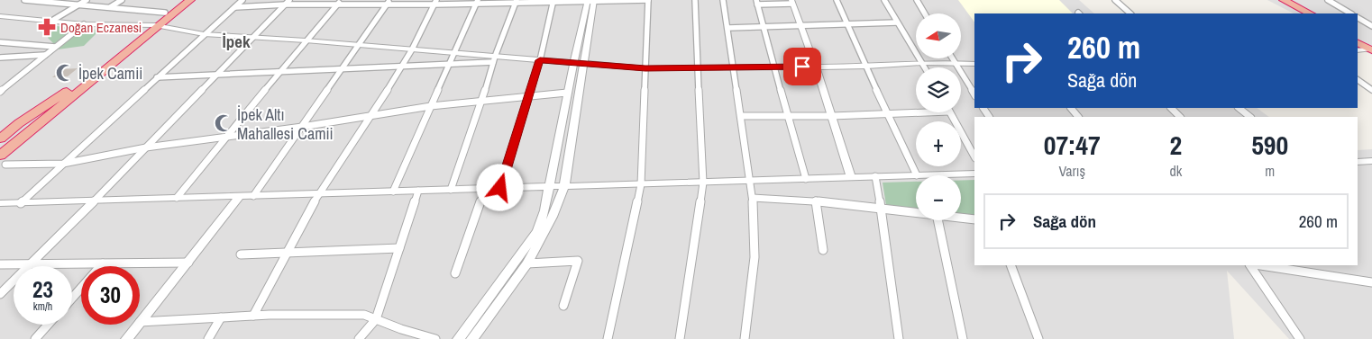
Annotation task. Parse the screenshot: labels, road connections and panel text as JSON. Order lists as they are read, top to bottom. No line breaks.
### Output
{"districts":["İpek"],"places":{"pharmacy":["Doğan Eczanesi"],"mosque":["İpek Camii","İpek Altı Mahallesi Camii"]},"north":"left","page":{"map_buttons":["+","−"],"turn":["260 m","Sağa dön"],"eta":["07:47","Varış","2","dk","590","m"],"list":[{"name":"Sağa dön","value":"260 m"}],"speed":"23 km/h","limit":"30"}}
